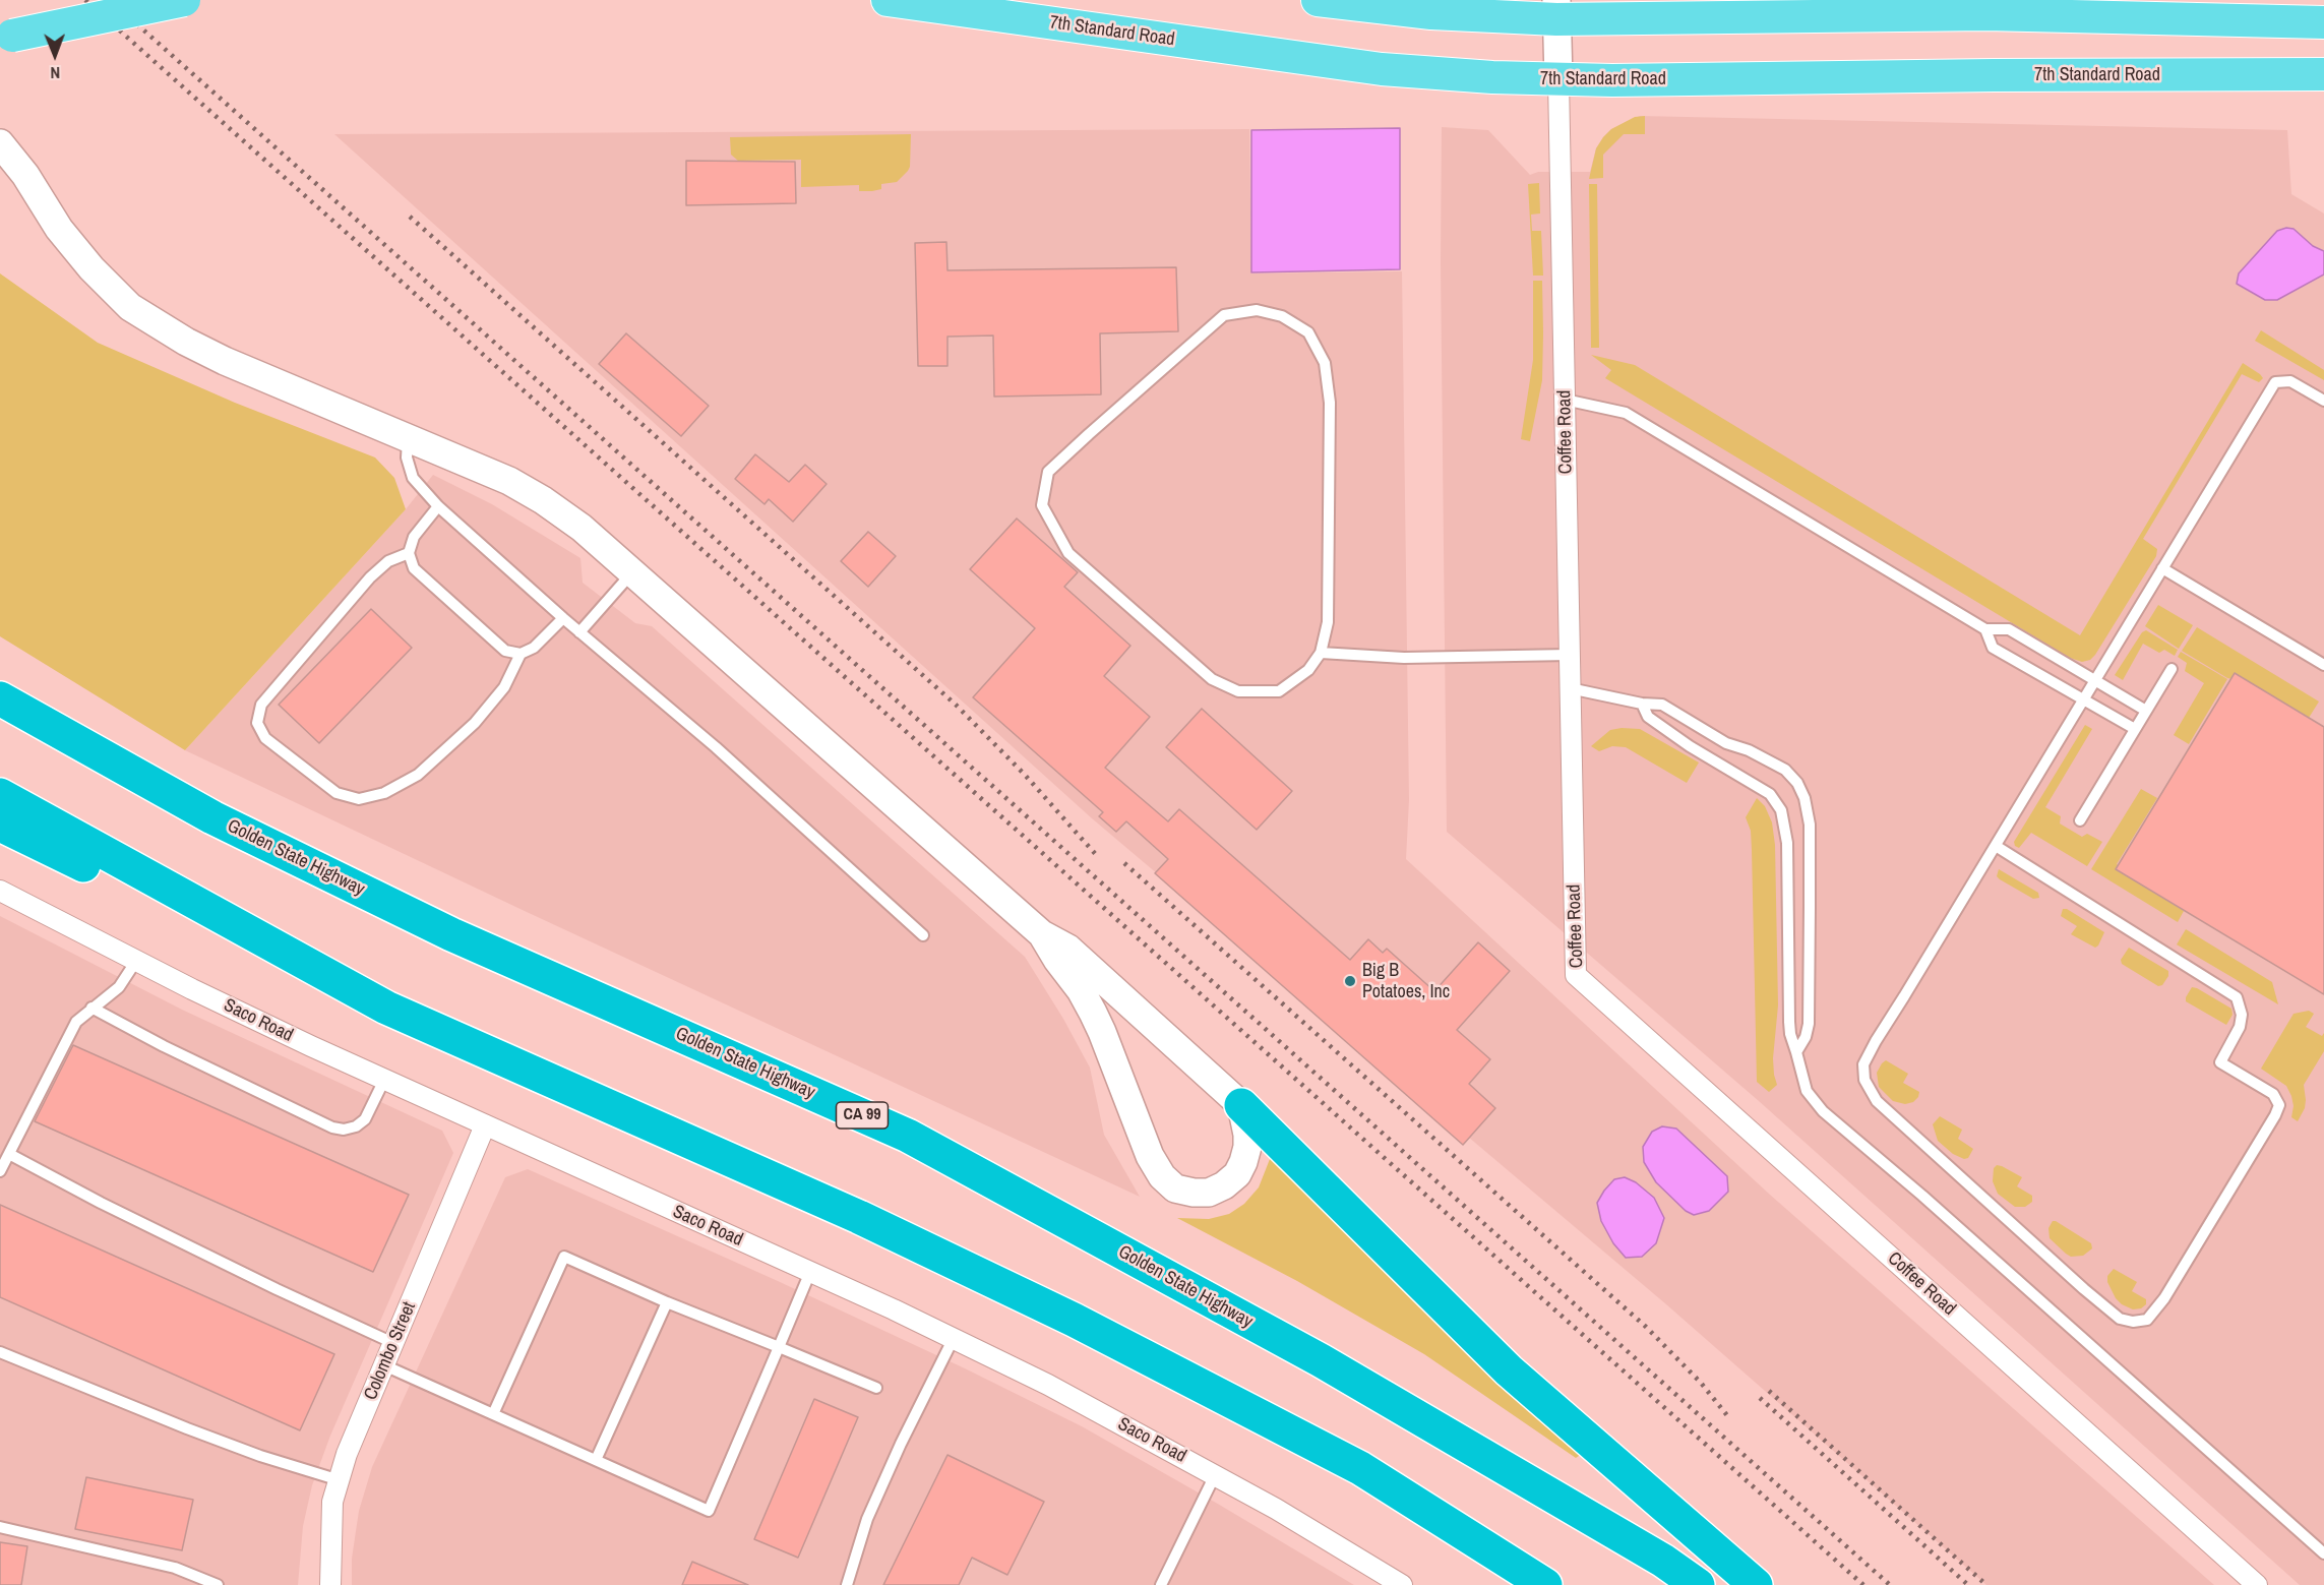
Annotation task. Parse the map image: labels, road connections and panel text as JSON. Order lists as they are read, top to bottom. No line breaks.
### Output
{"streets":{"highway":["Golden State Highway","CA 99"],"main road":["7th Standard Road","Coffee Road"],"street":["Saco Road","Colombo Street"]},"crossings":[["7th Standard Road","Coffee Road"],["Saco Road","Colombo Street"]],"places":["Big B Potatoes, Inc"],"north":"bottom"}
